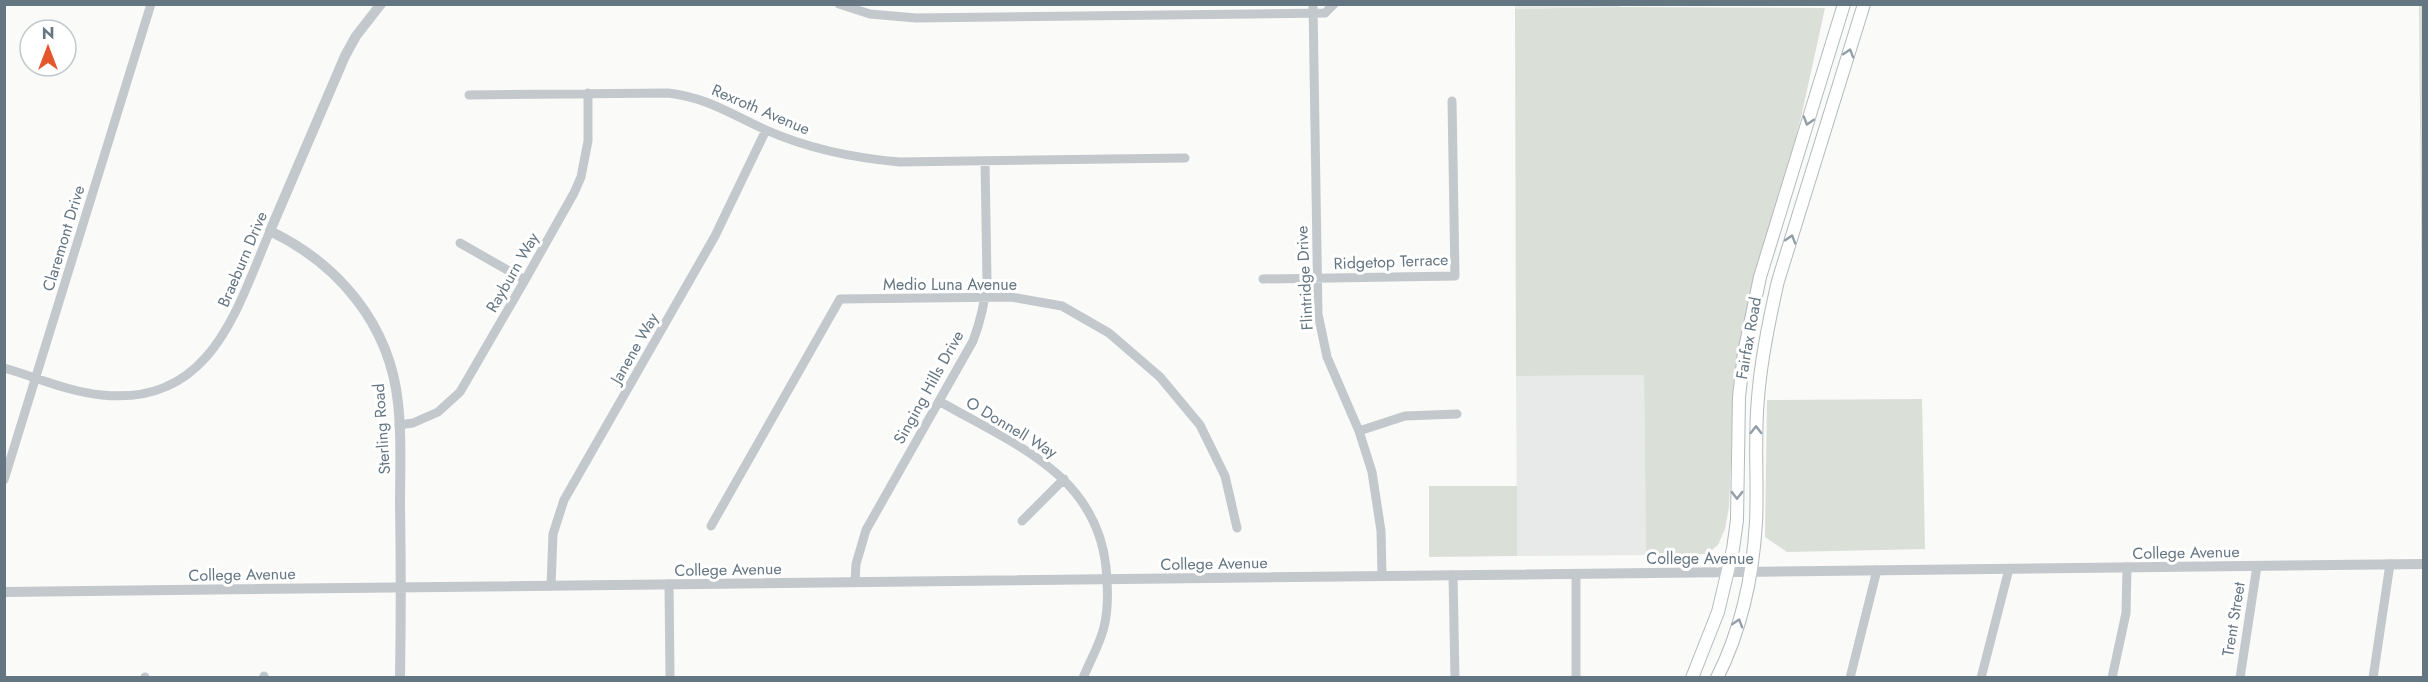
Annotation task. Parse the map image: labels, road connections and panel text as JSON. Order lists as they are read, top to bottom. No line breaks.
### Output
{"streets":{"main road":["Fairfax Road"],"street":["Rexroth Avenue","Claremont Drive","Braeburn Drive","Ridgetop Terrace","Rayburn Way","Flintridge Drive","Medio Luna Avenue","Janene Way","Singing Hills Drive","O Donnell Way","Sterling Road","College Avenue","Trent Street"]},"crossings":[["Rexroth Avenue","Rayburn Way"],["Rexroth Avenue","Janene Way"],["Rexroth Avenue","Singing Hills Drive"],["Claremont Drive","Braeburn Drive"],["Braeburn Drive","Sterling Road"],["Ridgetop Terrace","Flintridge Drive"],["Rayburn Way","Sterling Road"],["Flintridge Drive","College Avenue"],["Medio Luna Avenue","Singing Hills Drive"],["Fairfax Road","College Avenue"],["Janene Way","College Avenue"],["Singing Hills Drive","O Donnell Way"],["Singing Hills Drive","College Avenue"],["O Donnell Way","College Avenue"],["Sterling Road","College Avenue"],["College Avenue","Trent Street"]],"north":"top"}
